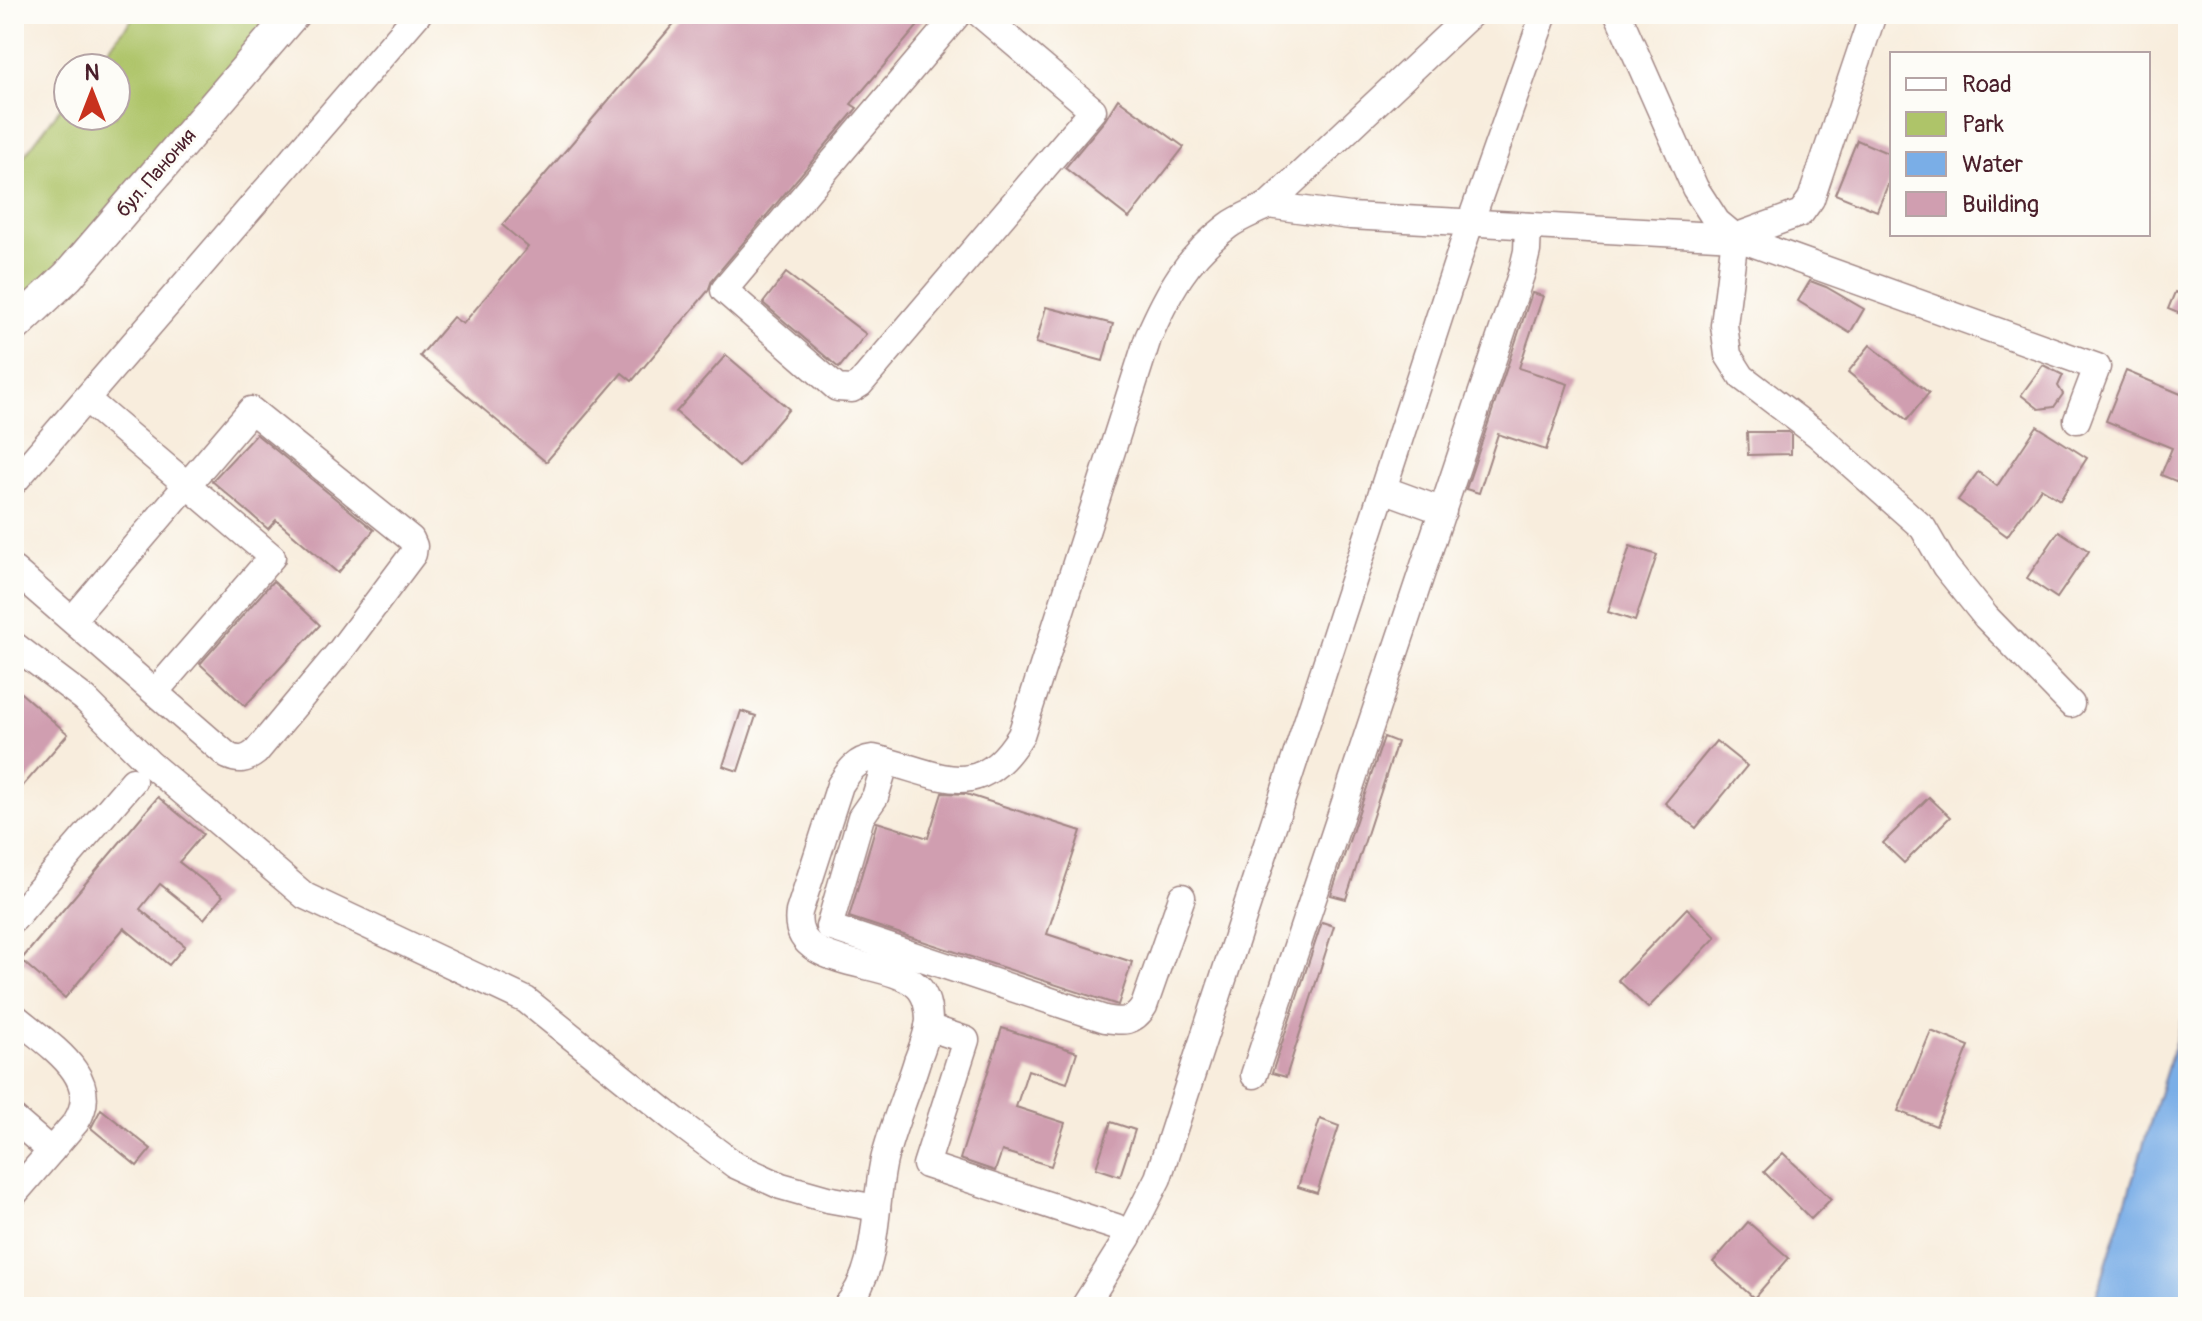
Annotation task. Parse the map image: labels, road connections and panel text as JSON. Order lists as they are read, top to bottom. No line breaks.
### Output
{"streets":{"main road":["бул. Панония"]},"legend":["Road","Park","Water","Building"],"north":"top"}
